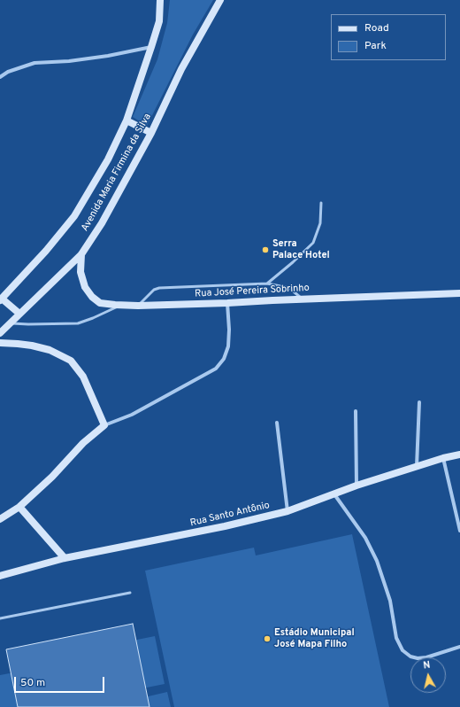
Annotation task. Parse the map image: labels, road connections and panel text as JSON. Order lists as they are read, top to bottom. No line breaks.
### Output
{"streets":{"main road":["Avenida Maria Firmina da Silva","Rua José Pereira Sobrinho","Rua Santo Antônio"]},"crossings":[["Avenida Maria Firmina da Silva","Rua José Pereira Sobrinho"]],"places":["Serra Palace Hotel","Estádio Municipal José Mapa Filho"],"legend":["Road","Park"],"scale_bar":"50 m","north":"top"}
